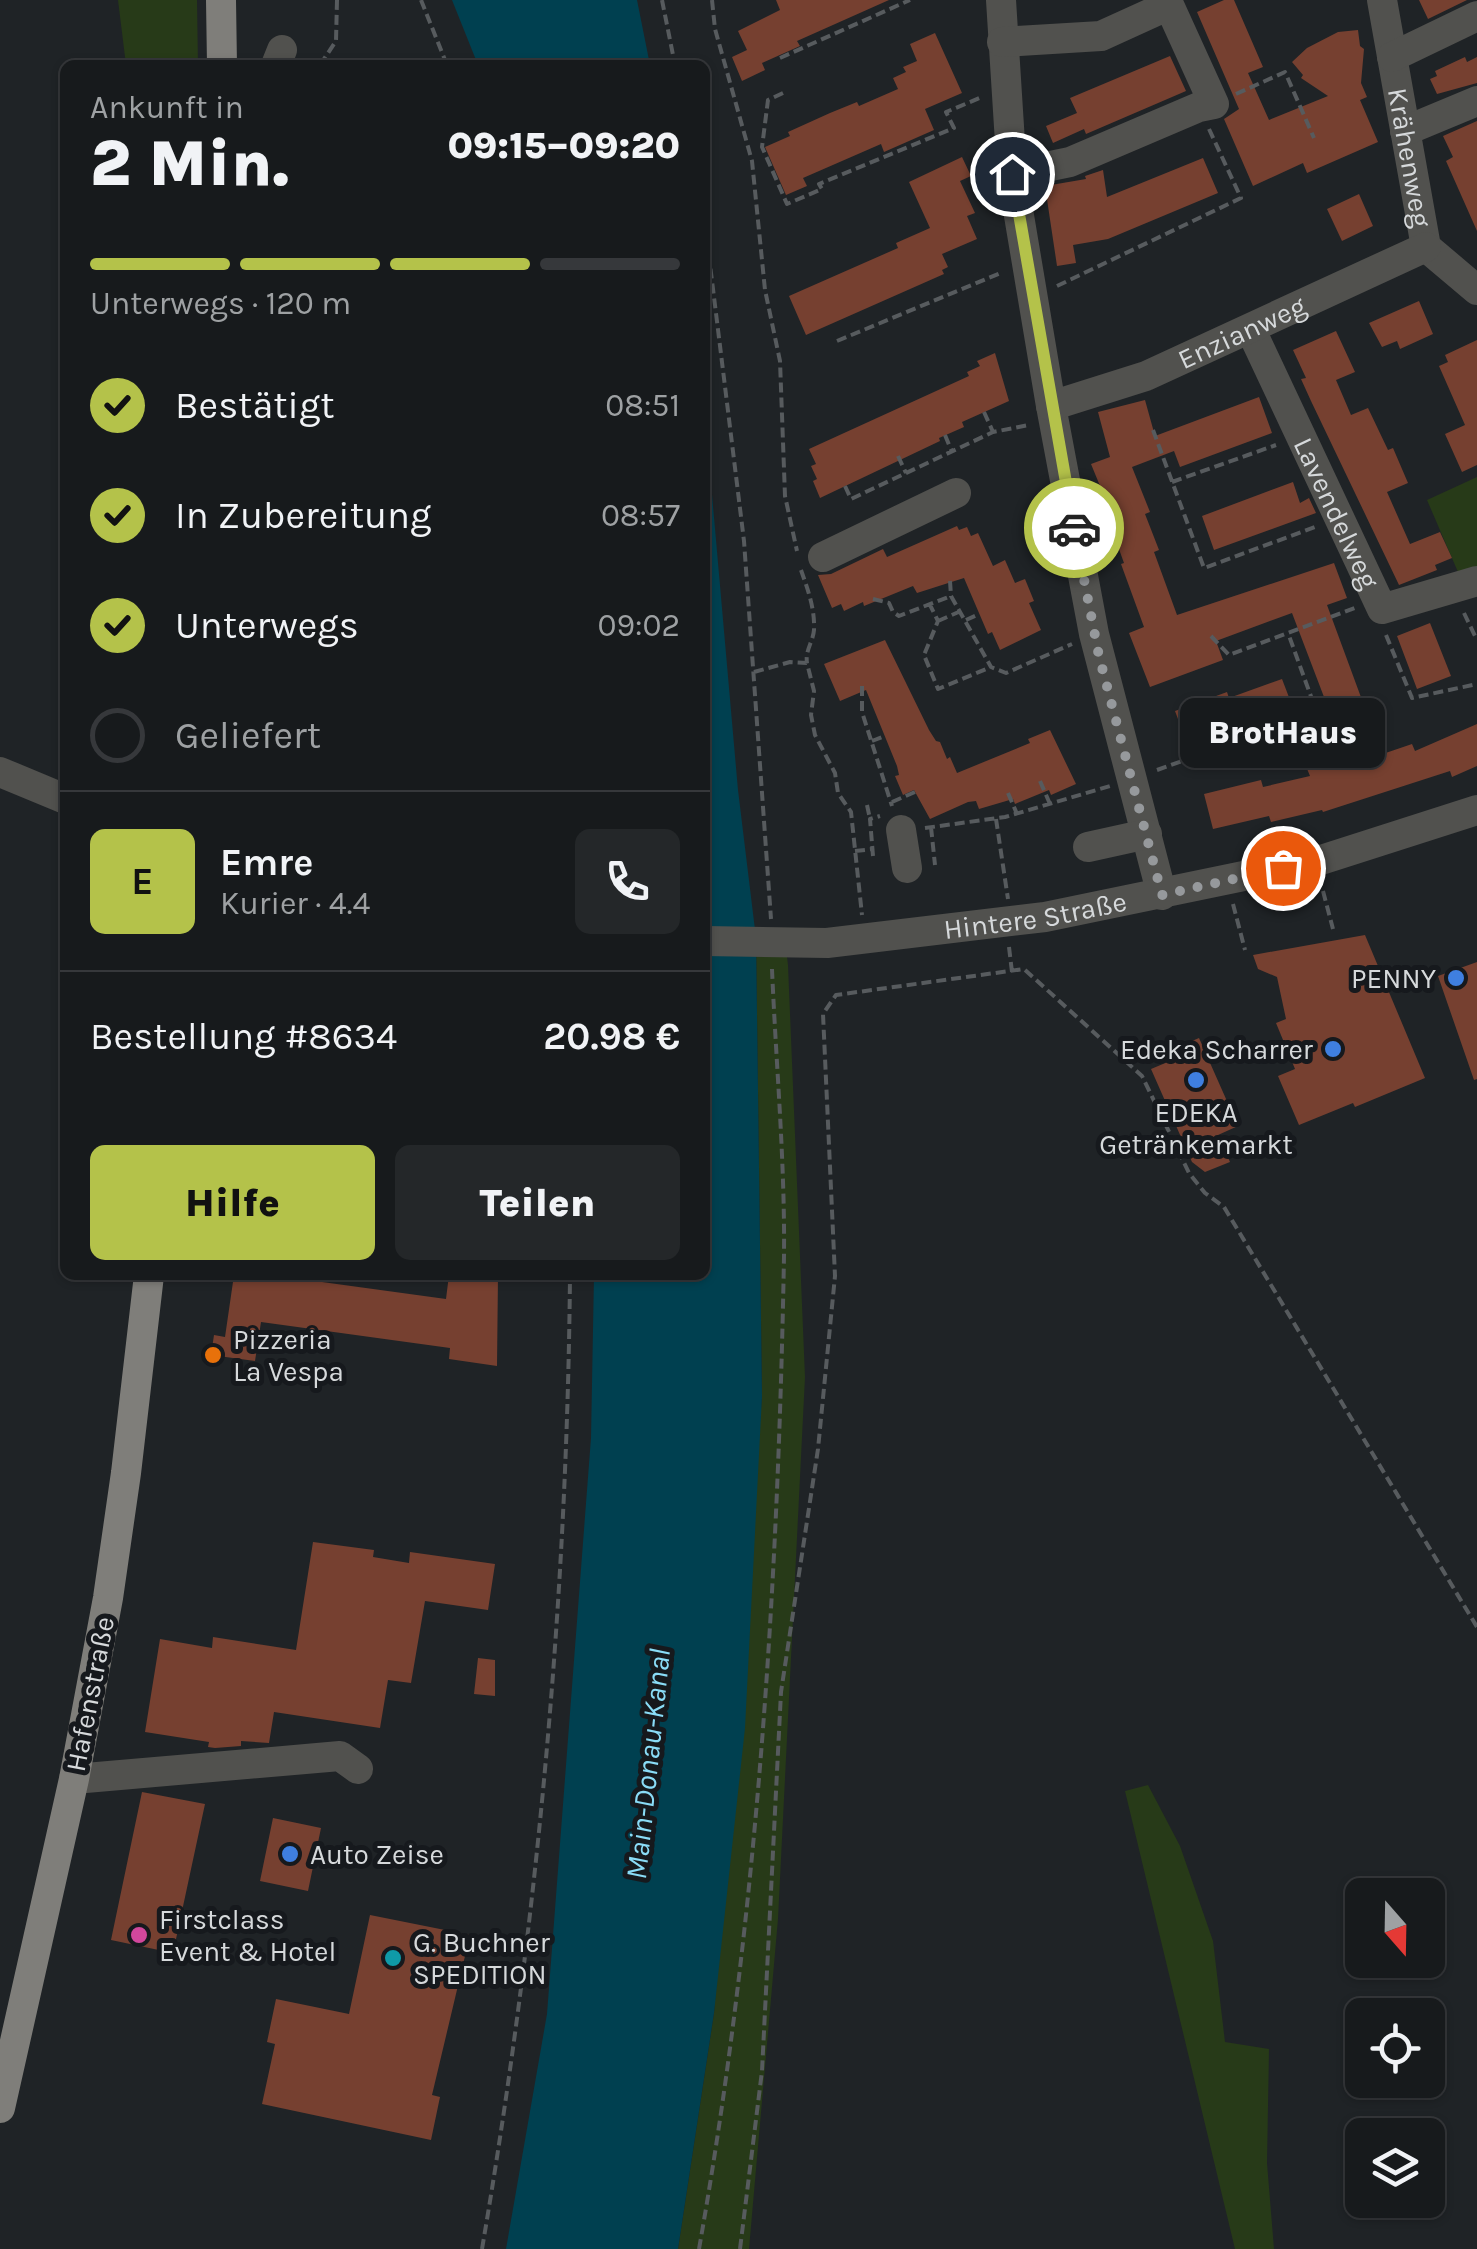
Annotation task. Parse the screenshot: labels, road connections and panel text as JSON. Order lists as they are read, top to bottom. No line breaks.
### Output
{"streets":{"main road":["Hafenstraße"],"street":["Krähenweg","Enzianweg","Lavendelweg","Hintere Straße"]},"crossings":[["Krähenweg","Enzianweg"],["Enzianweg","Lavendelweg"]],"water":["Main-Donau-Kanal"],"places":["BrotHaus","PENNY","Edeka Scharrer","EDEKA Getränkemarkt","Pizzeria La Vespa","Auto Zeise","Firstclass Event & Hotel","G. Buchner SPEDITION"],"north":"bottom","page":{"heading":["2 Min.","Ankunft in","09:15–09:20"],"panel":["Emre","Kurier · 4.4","Bestellung #8634","20.98 €"],"bar":"Unterwegs · 120 m","list":[["Bestätigt","08:51"],["In Zubereitung","08:57"],["Unterwegs","09:02"],"Geliefert"],"bubble":"BrotHaus","round":"E","buttons":["Hilfe","Teilen"]}}
